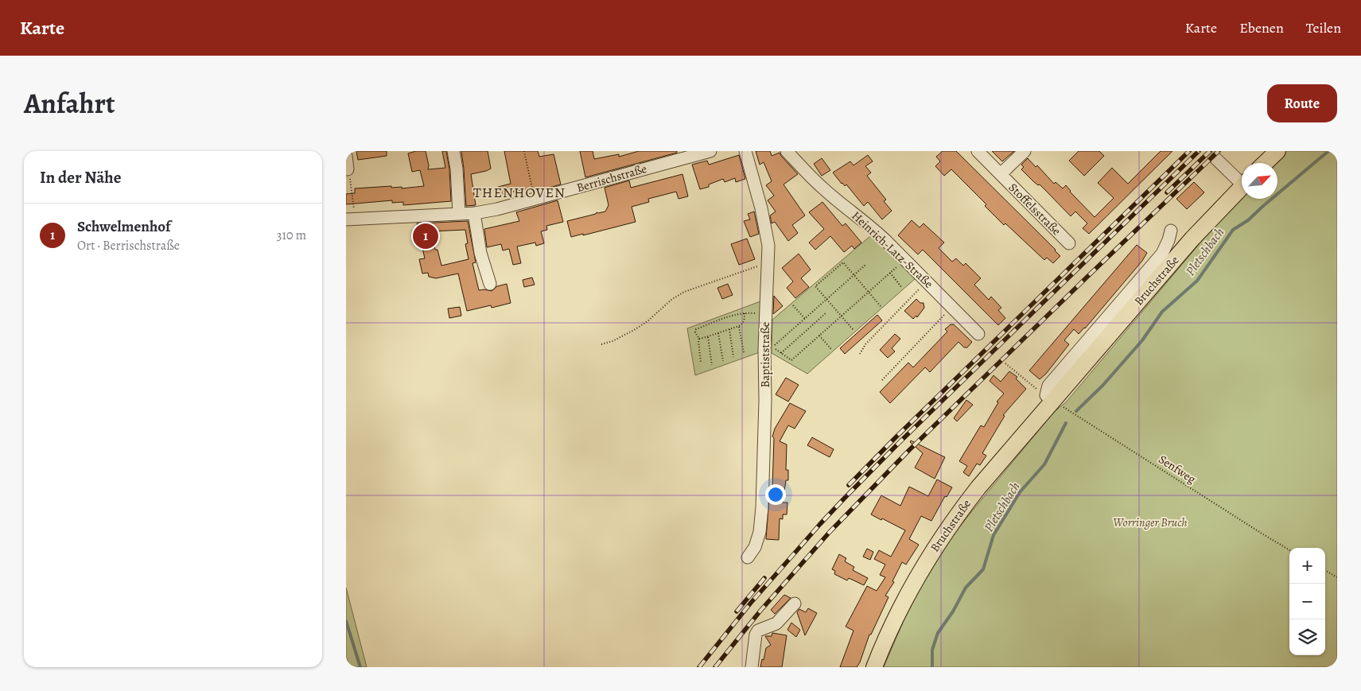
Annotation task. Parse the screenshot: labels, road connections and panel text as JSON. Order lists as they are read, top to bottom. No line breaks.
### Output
{"streets":{"main road":["Bruchstraße"],"street":["Berrischstraße","Stoffelsstraße","Heinrich-Latz-Straße","Baptiststraße"],"path":["Senfweg"]},"crossings":[["Bruchstraße","Senfweg"]],"districts":["THENHOVEN"],"water":["Pletschbach"],"parks":["Worringer Bruch"],"north":"top right","page":{"header":"Karte","nav":["Karte","Ebenen","Teilen"],"title":"Anfahrt","buttons":"Route","heading":"In der Nähe","list":[{"mark":"1","name":"Schwelmenhof","note":"Ort · Berrischstraße","value":"310 m"}],"pins":"1","map_buttons":["+","−"]}}
